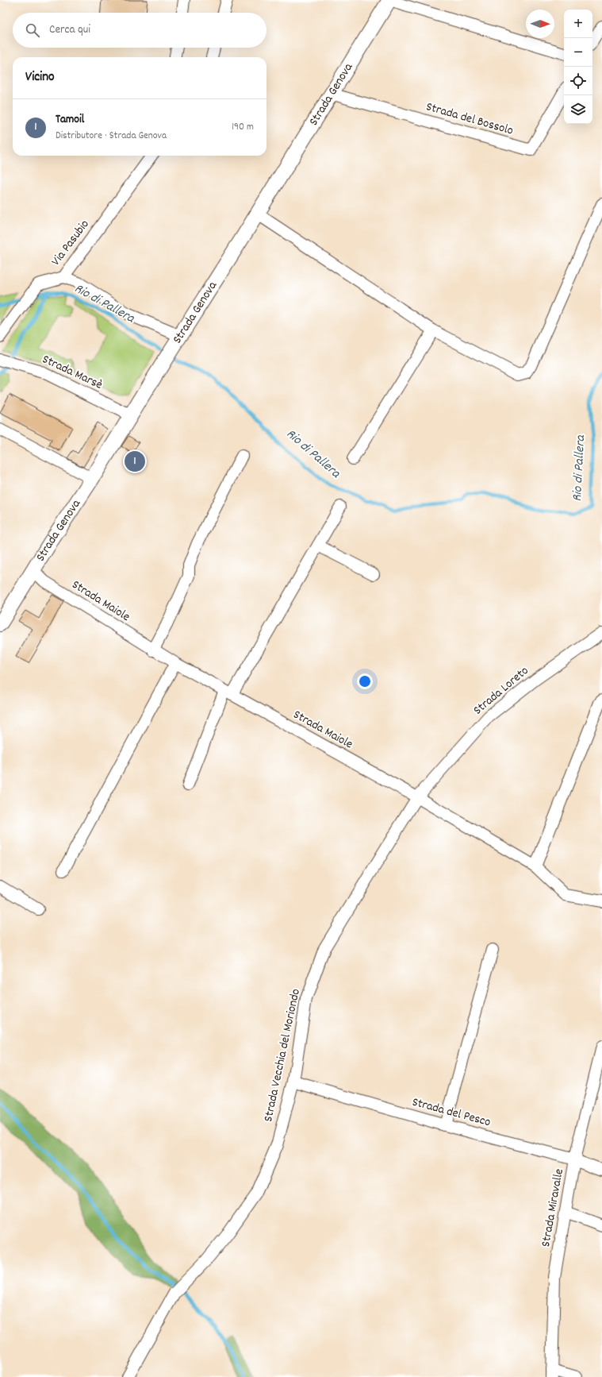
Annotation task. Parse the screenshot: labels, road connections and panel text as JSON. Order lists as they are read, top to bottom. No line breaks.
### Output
{"streets":{"main road":["Strada Genova"],"street":["Strada del Bossolo","Via Pasubio","Strada Marsè","Strada Maiole","Strada Loreto","Strada Vecchia del Moriondo","Strada del Pesco","Strada Miravalle"]},"crossings":[["Strada Genova","Strada del Bossolo"],["Strada Genova","Strada Marsè"],["Strada Genova","Strada Maiole"],["Strada Maiole","Strada Loreto"],["Strada Maiole","Strada Vecchia del Moriondo"],["Strada Loreto","Strada Vecchia del Moriondo"],["Strada Vecchia del Moriondo","Strada del Pesco"],["Strada del Pesco","Strada Miravalle"]],"water":["Rio di Pallera"],"north":"right","page":{"map_buttons":["+","−"],"search":"Cerca qui","heading":"Vicino","list":[{"mark":"1","name":"Tamoil","note":"Distributore · Strada Genova","value":"190 m"}],"pins":"1"}}
